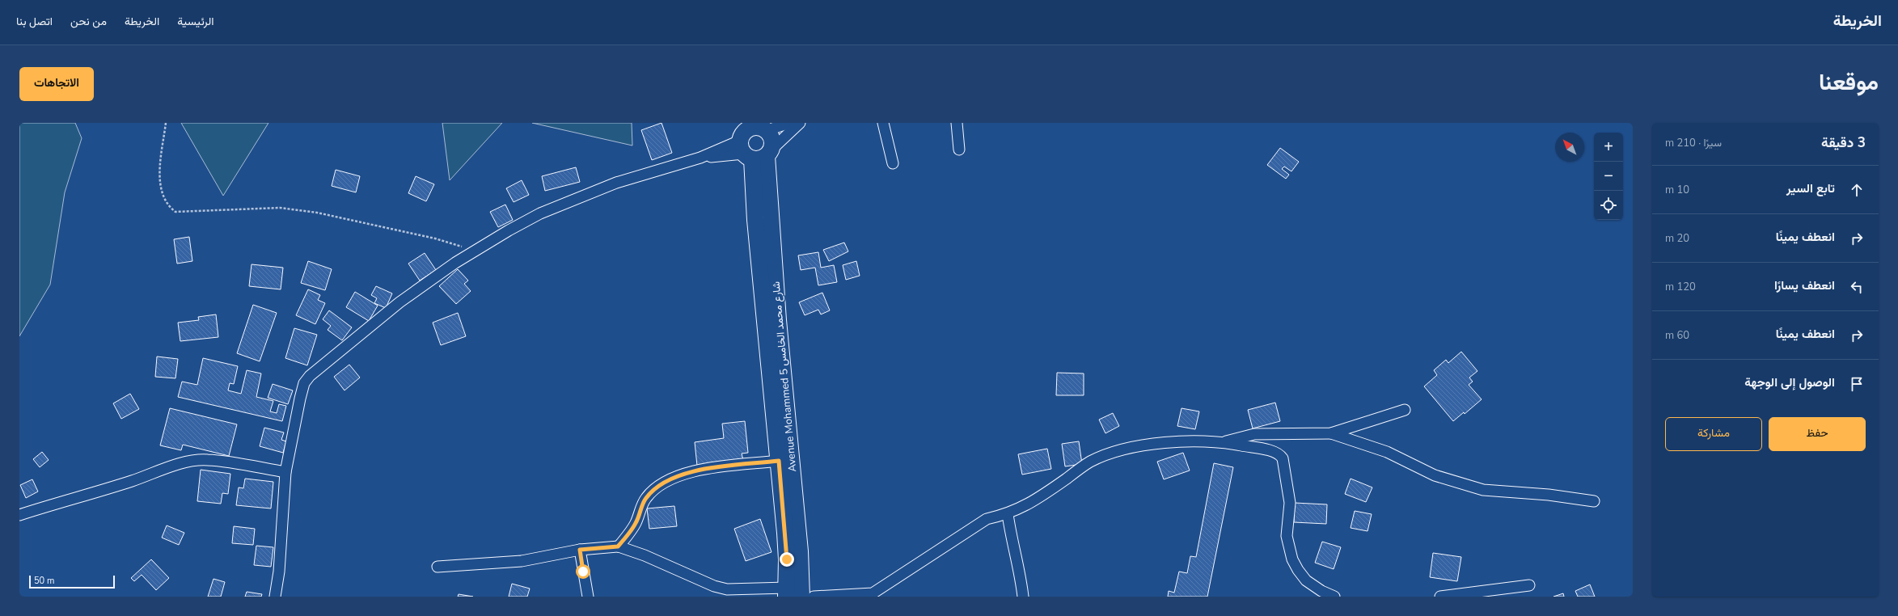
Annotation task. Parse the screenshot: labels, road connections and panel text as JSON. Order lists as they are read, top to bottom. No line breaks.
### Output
{"streets":{"main road":["Avenue Mohammed 5 شارع محمد الخامس"]},"scale_bar":"50 m","north":"top left","page":{"header":"الخريطة","nav":["الرئيسية","الخريطة","من نحن","اتصل بنا"],"title":"موقعنا","buttons":["الاتجاهات",["حفظ","مشاركة"]],"heading":["3 دقيقة","سيرًا · 210 m"],"map_buttons":["+","−"],"list":[["تابع السير","10 m"],["انعطف يمينًا","20 m"],["انعطف يسارًا","120 m"],["انعطف يمينًا","60 m"],"الوصول إلى الوجهة"],"scale":"50 m"}}
